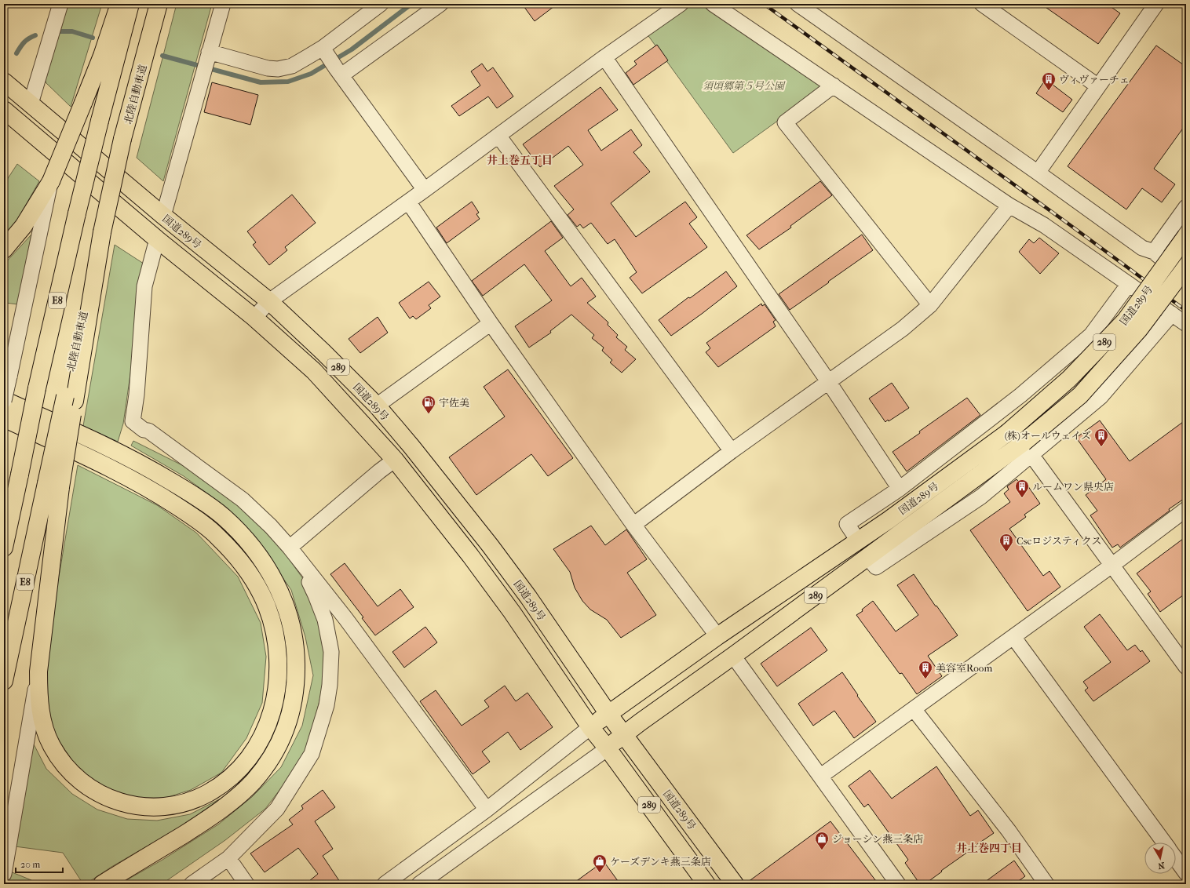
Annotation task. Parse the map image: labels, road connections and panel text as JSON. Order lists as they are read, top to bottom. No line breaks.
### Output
{"streets":{"highway":["北陸自動車道","国道289号","E8","289"]},"crossings":[["北陸自動車道","E8"]],"districts":["井土巻五丁目","井土巻四丁目"],"parks":["須頃郷第５号公園"],"places":{"building":["ヴィヴァーチェ","(株)オールウェイズ","ルームワン県央店","Cscロジスティクス","美容室Room"],"fuel station":["宇佐美"],"shop":["ジョーシン燕三条店","ケーズデンキ燕三条店"]},"scale_bar":"20 m","north":"bottom"}
